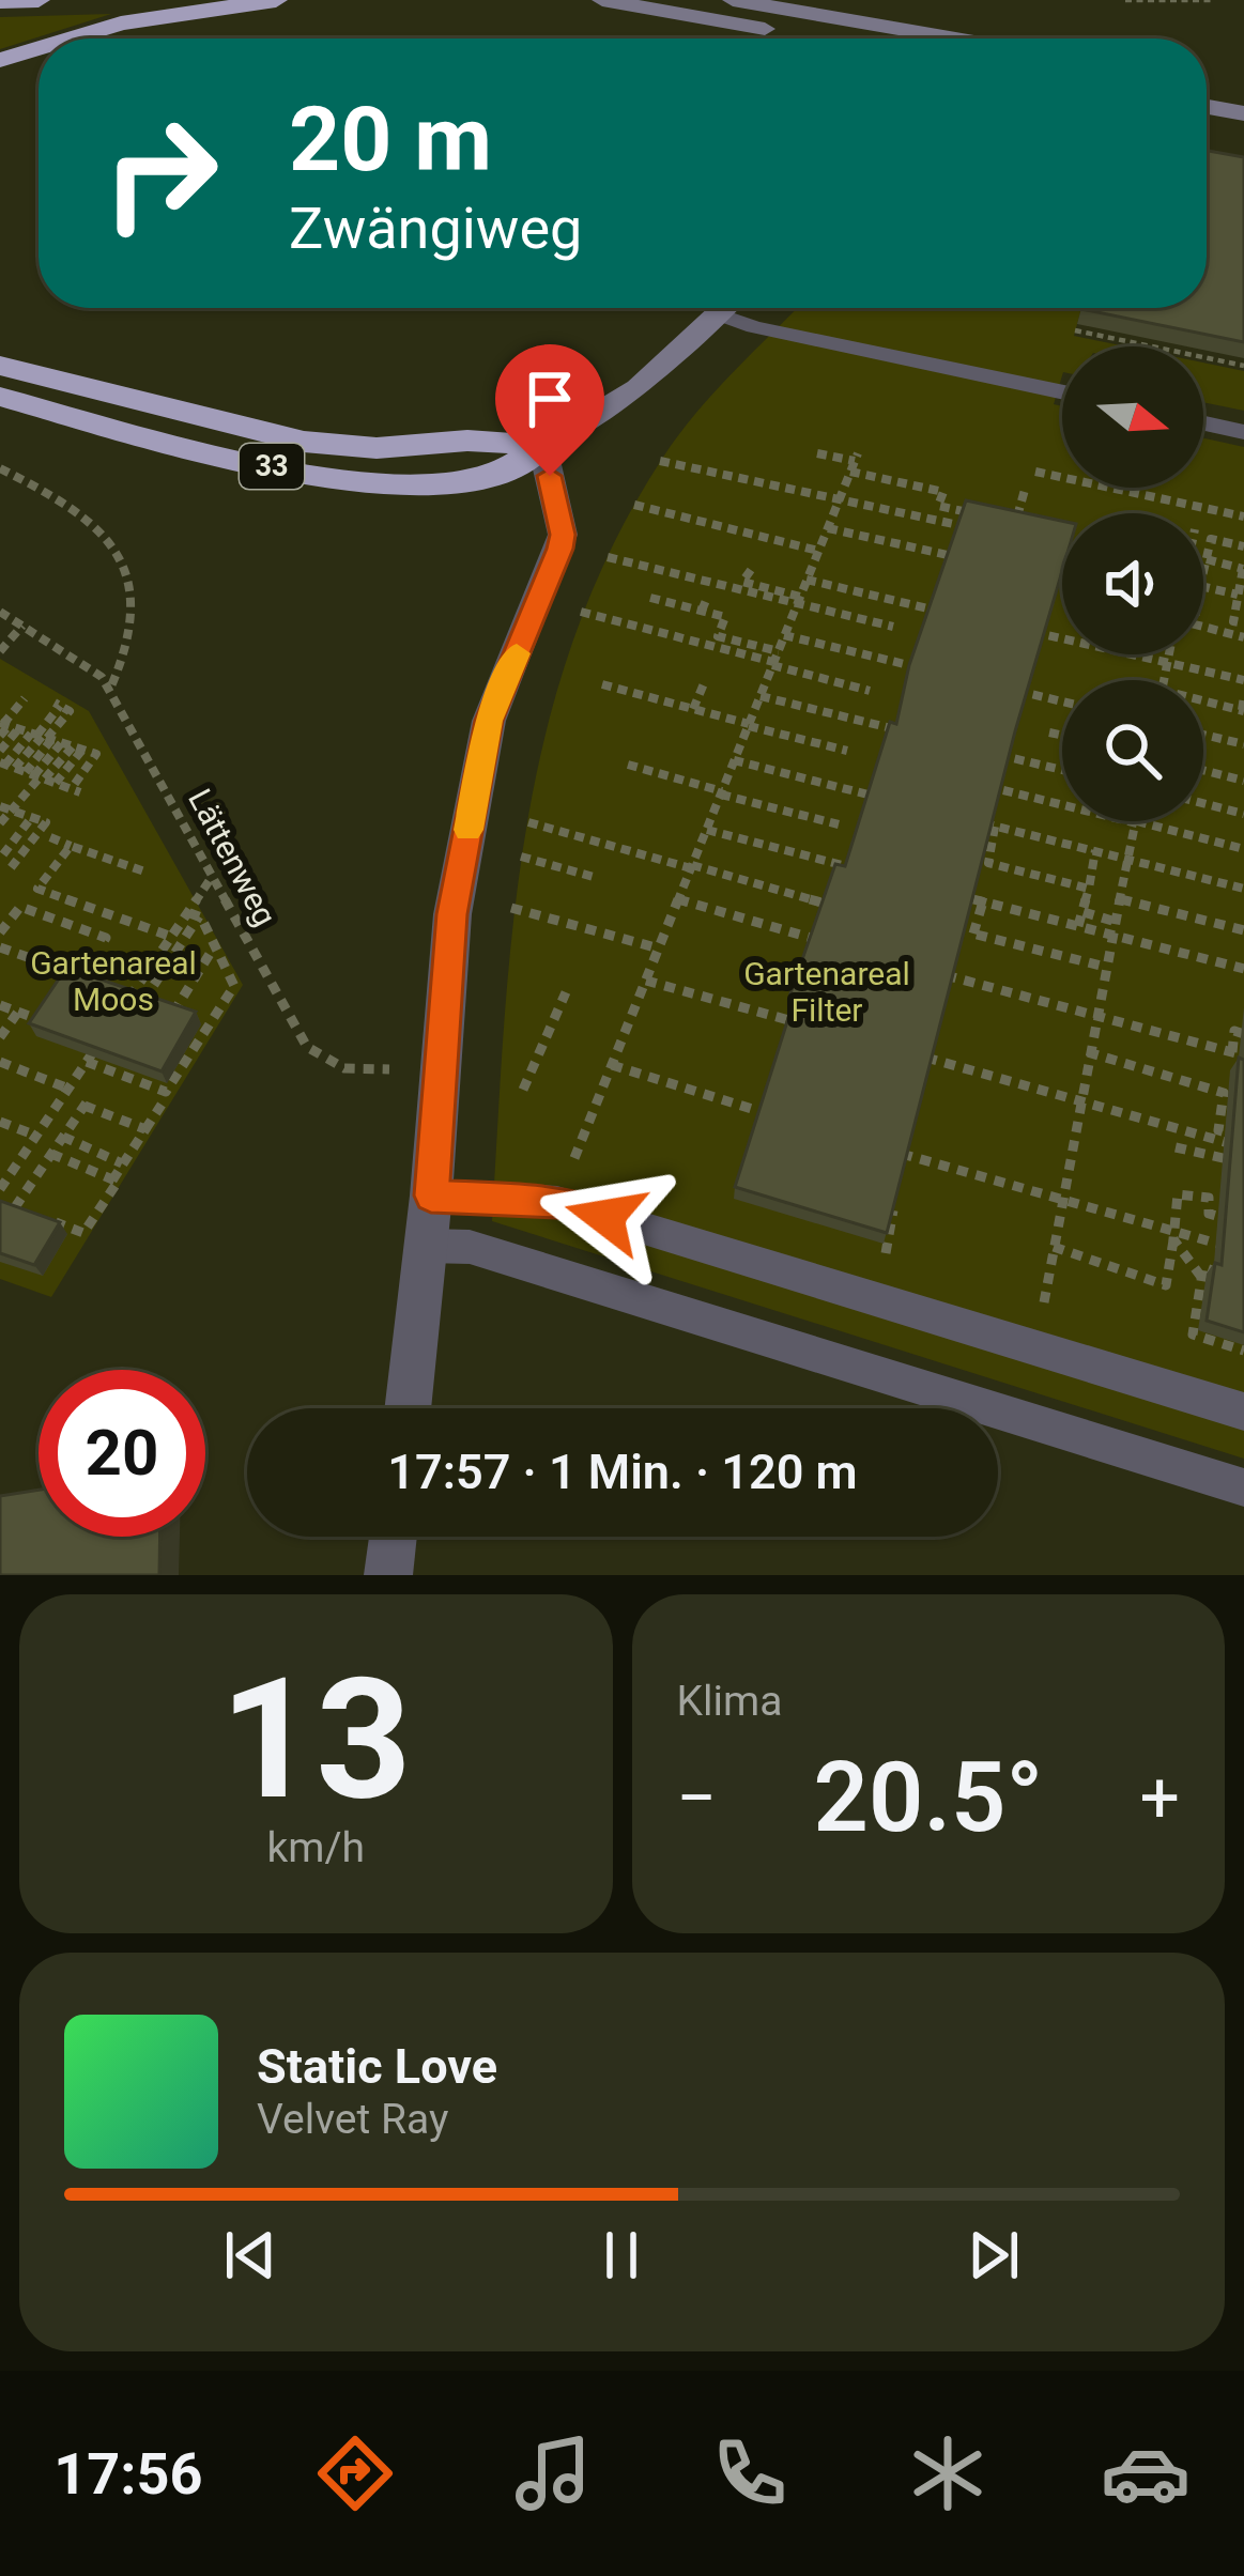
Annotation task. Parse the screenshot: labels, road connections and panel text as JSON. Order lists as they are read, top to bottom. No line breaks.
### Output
{"streets":{"highway":["33"],"path":["Lättenweg"]},"parks":["Gartenareal Moos","Gartenareal Filter"],"north":"right","page":{"turn":["20 m","Zwängiweg"],"limit":"20","trip":"17:57 · 1 Min. · 120 m","tile":[["13","km/h"],"Klima"],"heat":["−","20.5°","+"],"song":["Static Love","Velvet Ray"],"tabs":"17:56"}}
